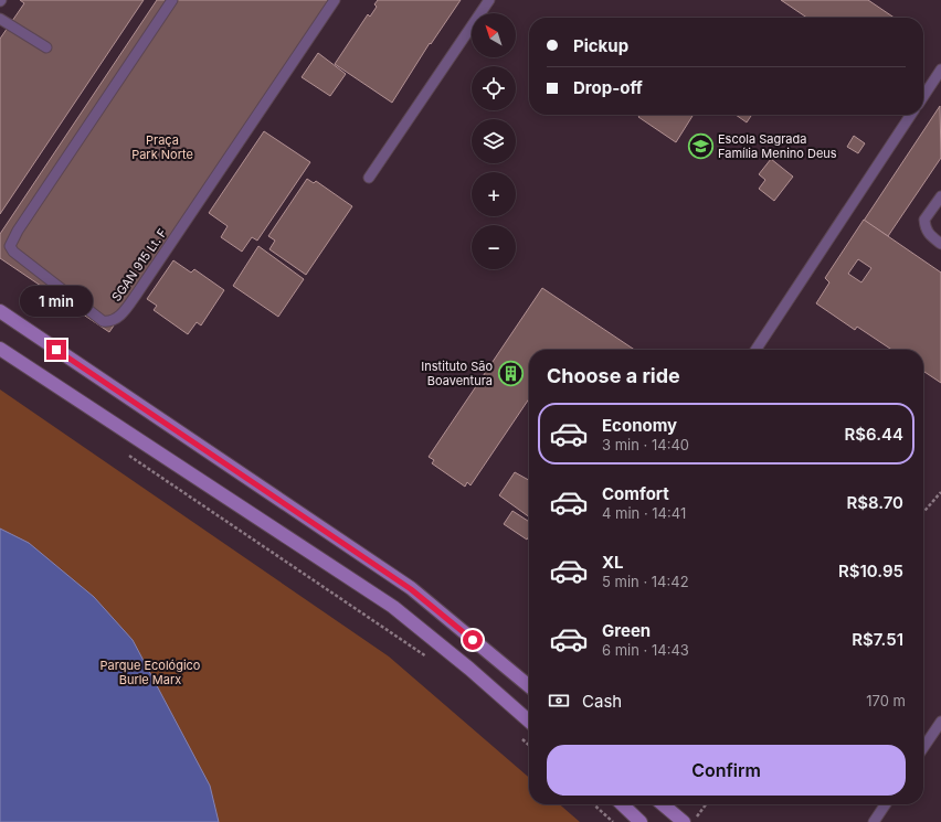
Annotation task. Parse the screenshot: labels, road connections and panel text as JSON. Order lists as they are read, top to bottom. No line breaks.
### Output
{"streets":{"lane":["SGAN 915 Lt. F"]},"parks":["Praça Park Norte","Parque Ecológico Burle Marx"],"places":{"school or university":["Escola Sagrada Família Menino Deus"],"building":["Instituto São Boaventura"]},"north":"top left","page":{"map_buttons":["+","−"],"banner":["Pickup","Drop-off"],"bubble":"1 min","heading":"Choose a ride","list":[{"name":"Economy","note":"3 min · 14:40","value":"R$6.44"},{"name":"Comfort","note":"4 min · 14:41","value":"R$8.70"},{"name":"XL","note":"5 min · 14:42","value":"R$10.95"},{"name":"Green","note":"6 min · 14:43","value":"R$7.51"}],"pay":["Cash","170 m"],"buttons":"Confirm"}}
